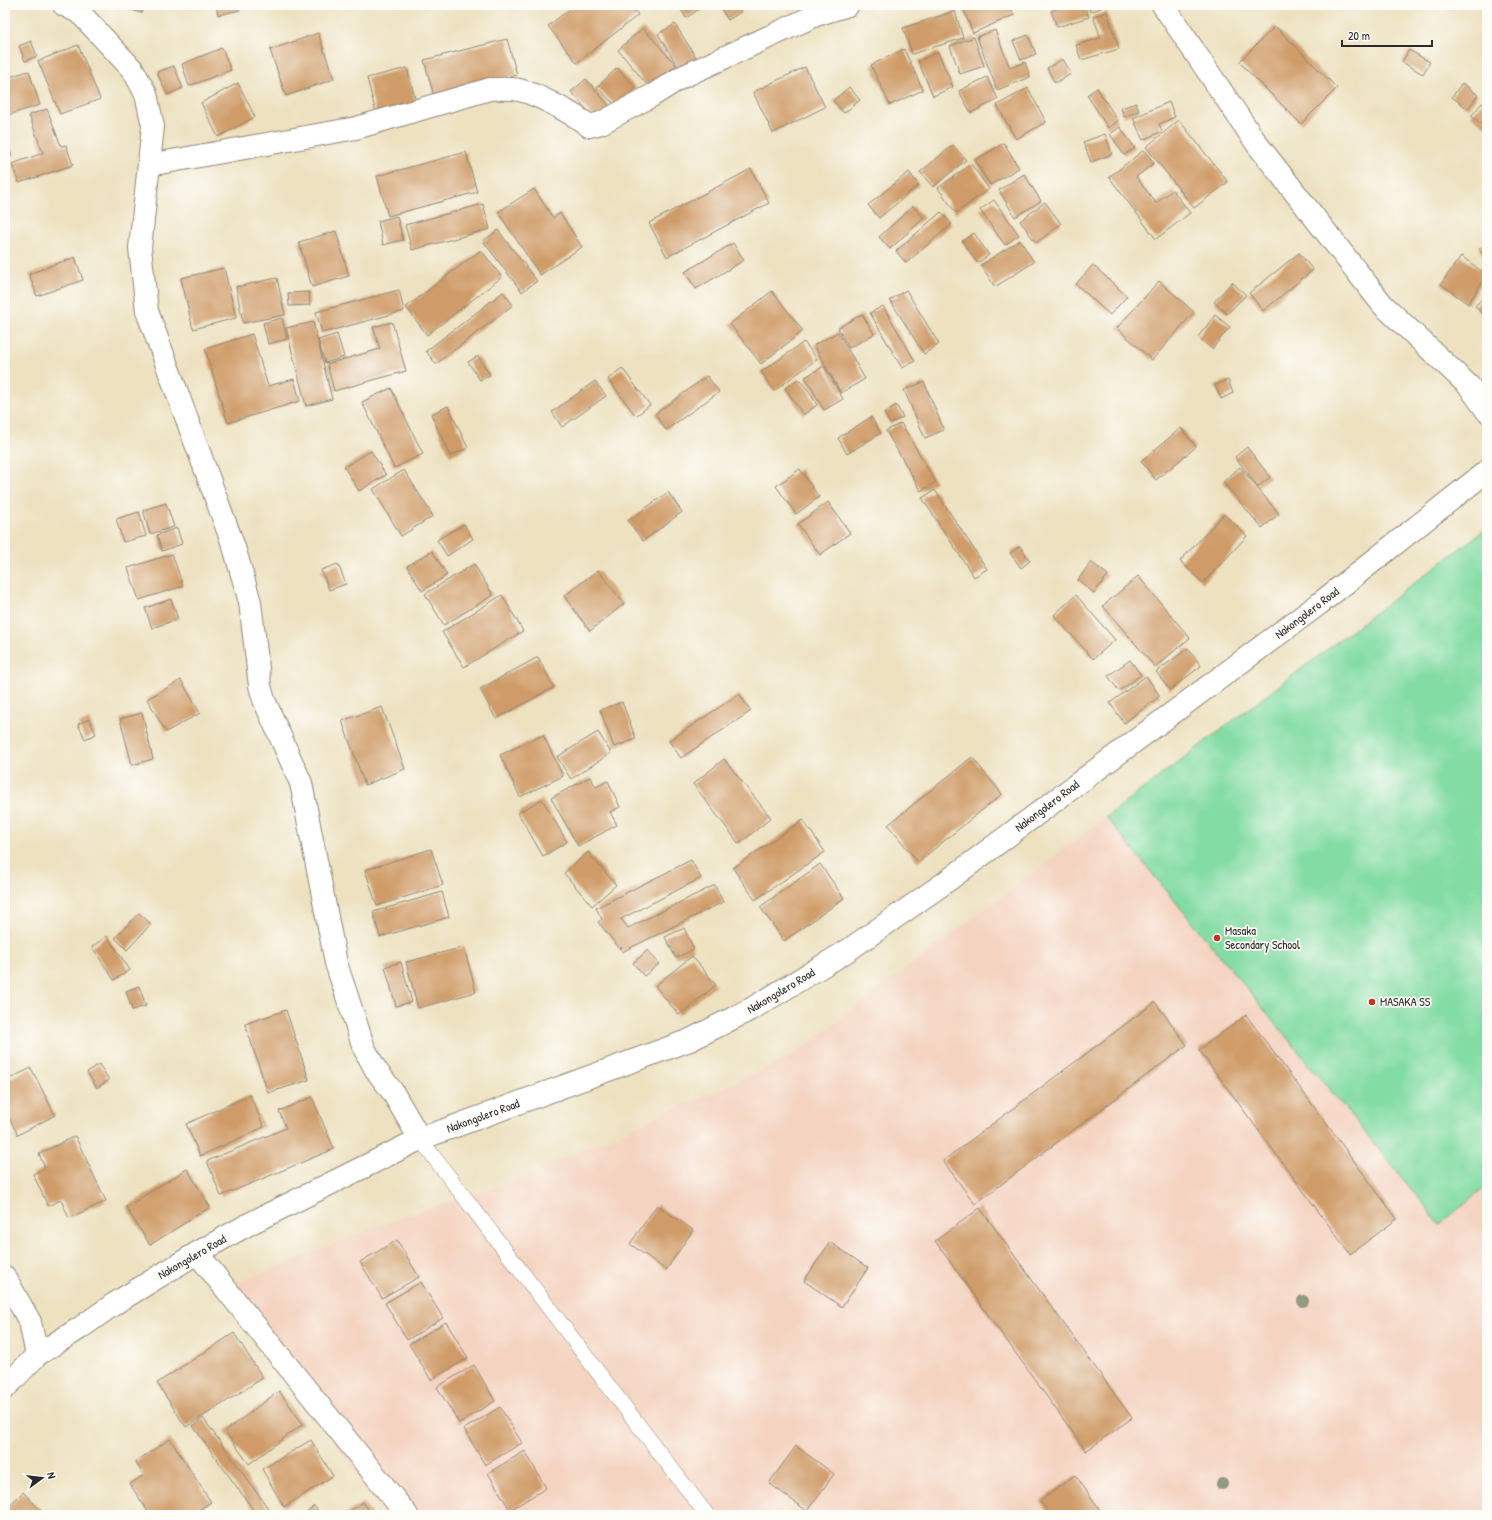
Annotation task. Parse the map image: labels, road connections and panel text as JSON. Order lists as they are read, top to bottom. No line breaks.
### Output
{"streets":{"street":["Nakongolero Road"]},"places":["Masaka Secondary School","MASAKA SS"],"scale_bar":"20 m","north":"right"}
